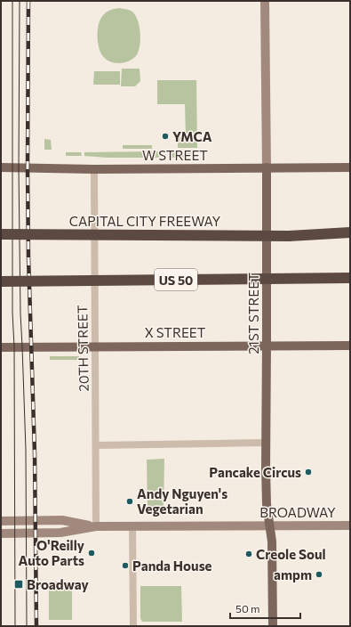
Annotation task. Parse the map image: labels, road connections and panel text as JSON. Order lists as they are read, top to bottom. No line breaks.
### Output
{"streets":{"highway":["CAPITAL CITY FREEWAY","US 50"],"main road":["W STREET","21ST STREET","X STREET","BROADWAY"],"street":["20TH STREET"]},"crossings":[["W STREET","21ST STREET"],["W STREET","20TH STREET"],["21ST STREET","X STREET"],["21ST STREET","BROADWAY"],["X STREET","20TH STREET"],["20TH STREET","BROADWAY"]],"places":{"other":["YMCA","Pancake Circus","Andy Nguyen's Vegetarian","O'Reilly Auto Parts","Creole Soul","Panda House","ampm"],"transit":["Broadway"]},"scale_bar":"50 m"}
